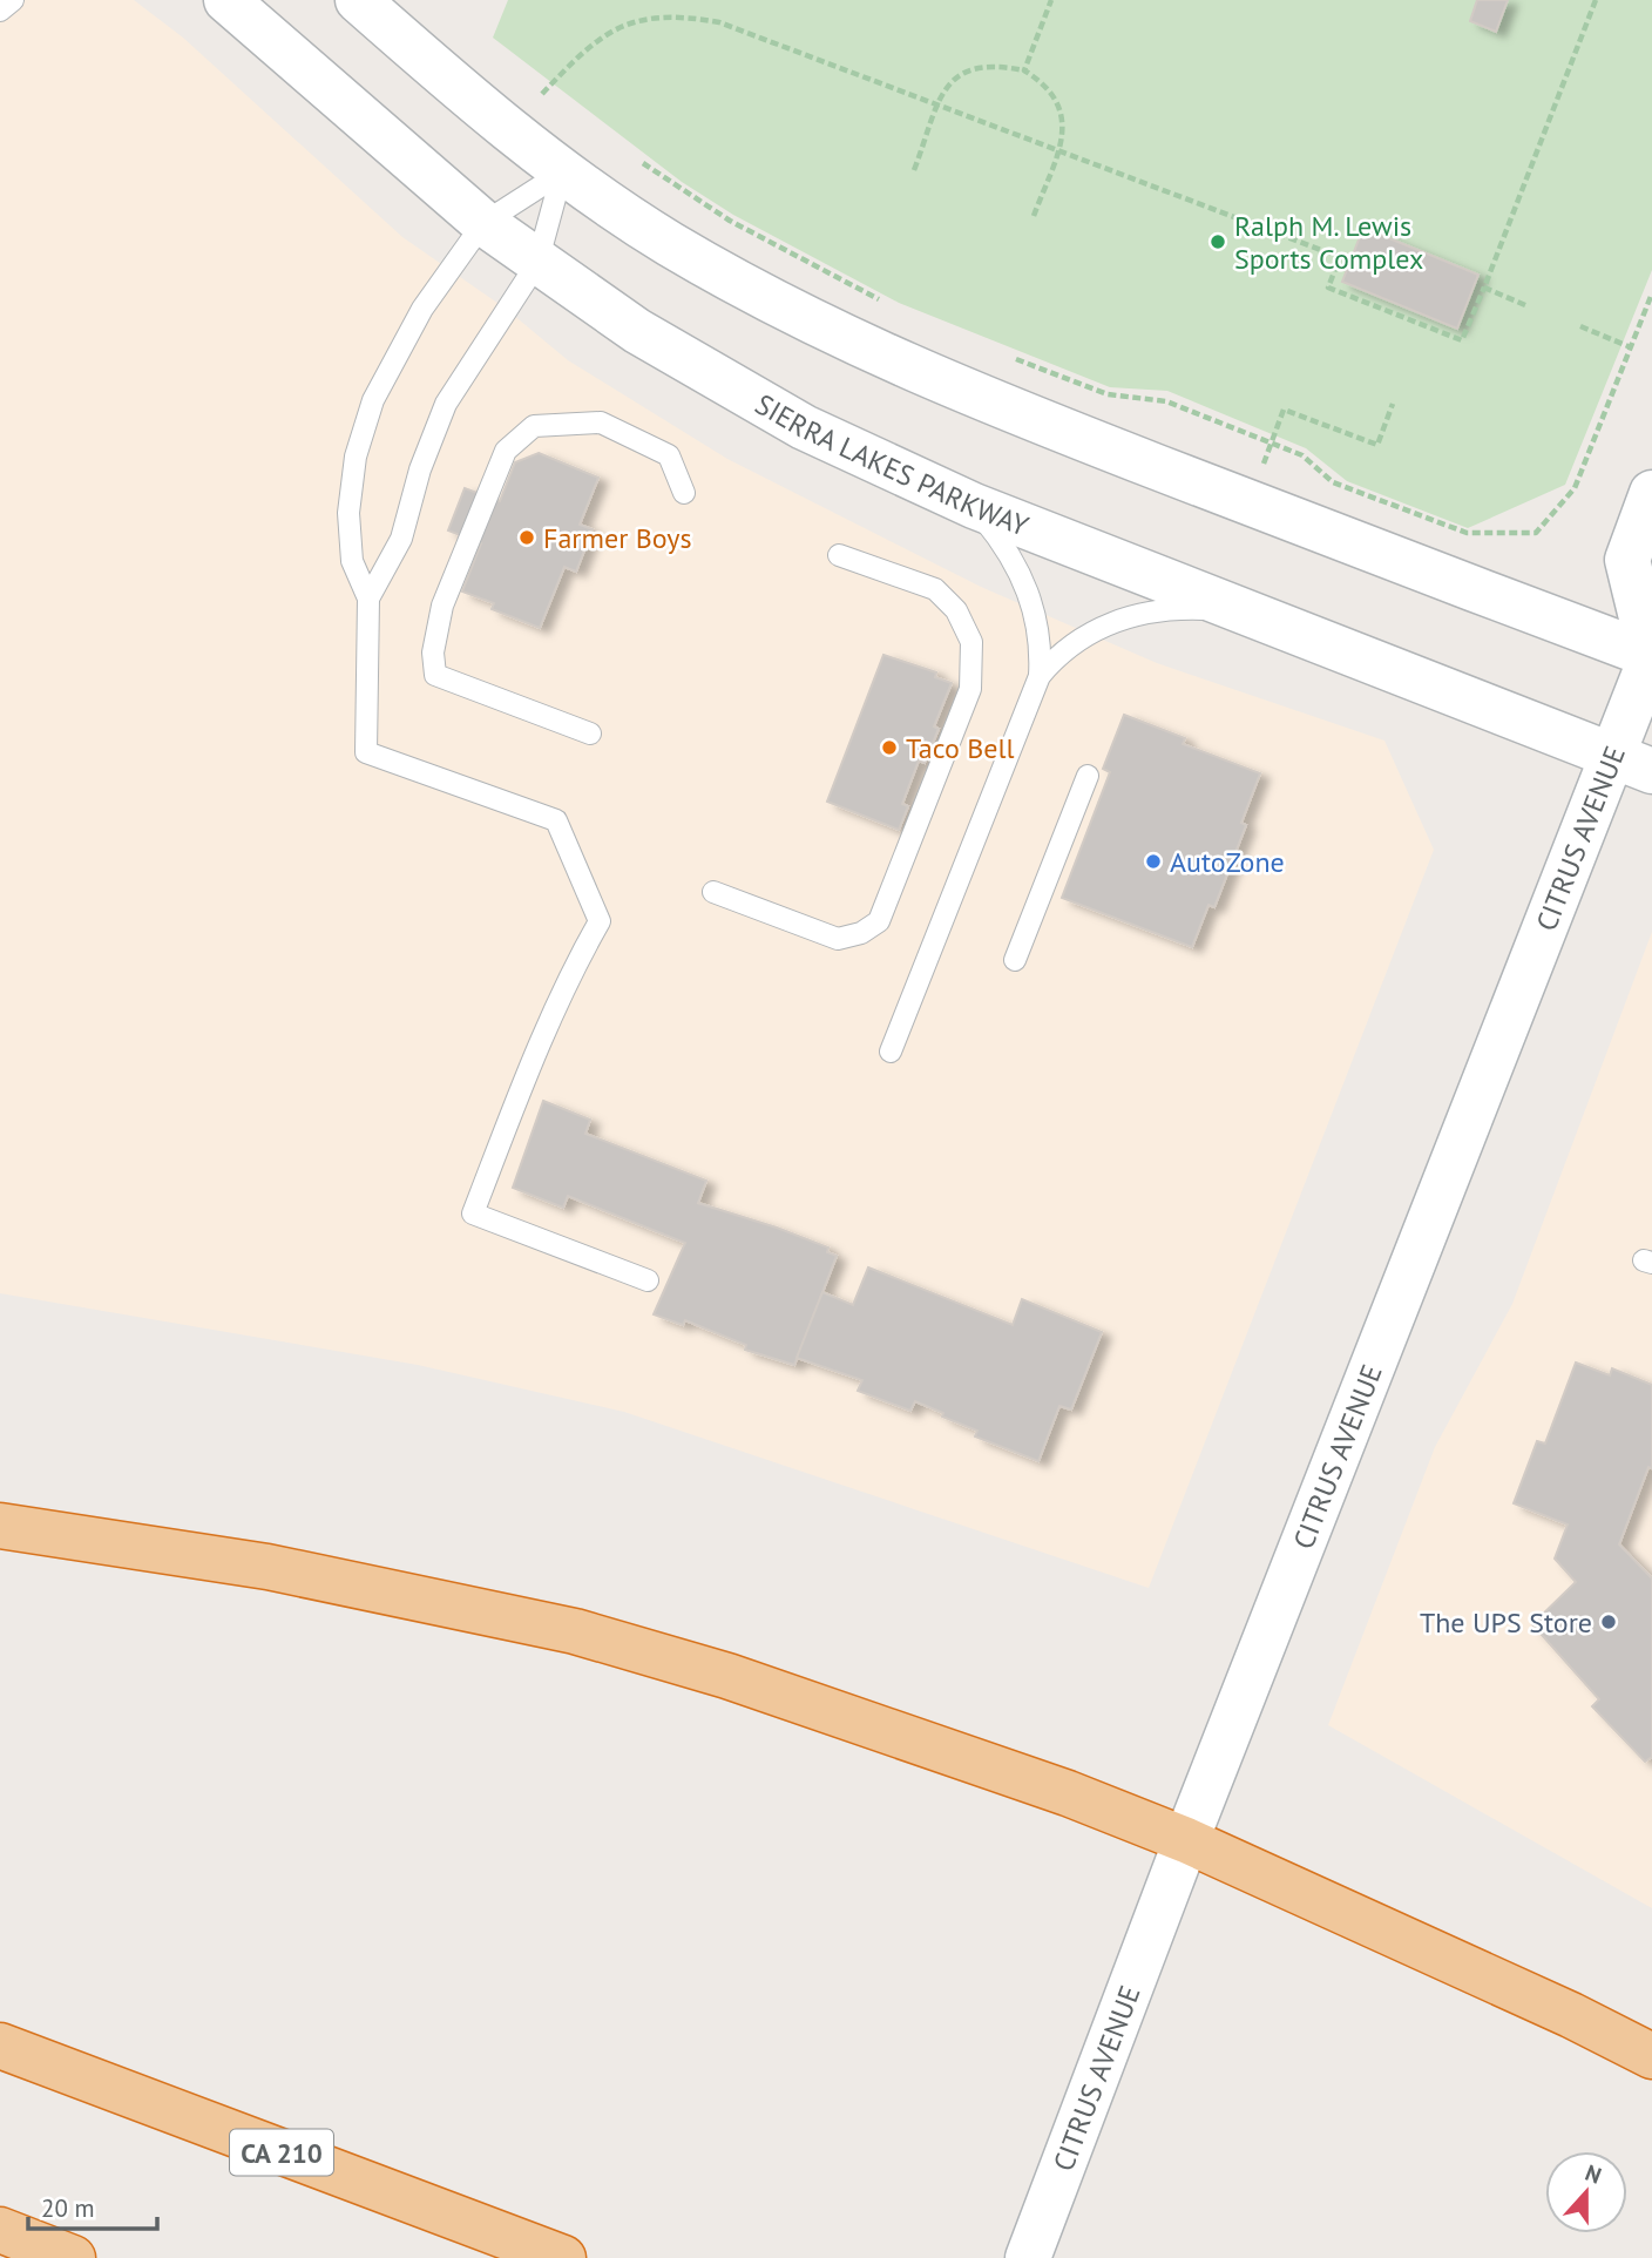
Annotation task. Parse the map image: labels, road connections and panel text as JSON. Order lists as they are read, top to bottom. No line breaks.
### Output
{"streets":{"highway":["CA 210"],"street":["SIERRA LAKES PARKWAY","CITRUS AVENUE"]},"crossings":[["SIERRA LAKES PARKWAY","CITRUS AVENUE"]],"places":["Ralph M. Lewis Sports Complex","Farmer Boys","Taco Bell","AutoZone","The UPS Store"],"scale_bar":"20 m","north":"top"}
